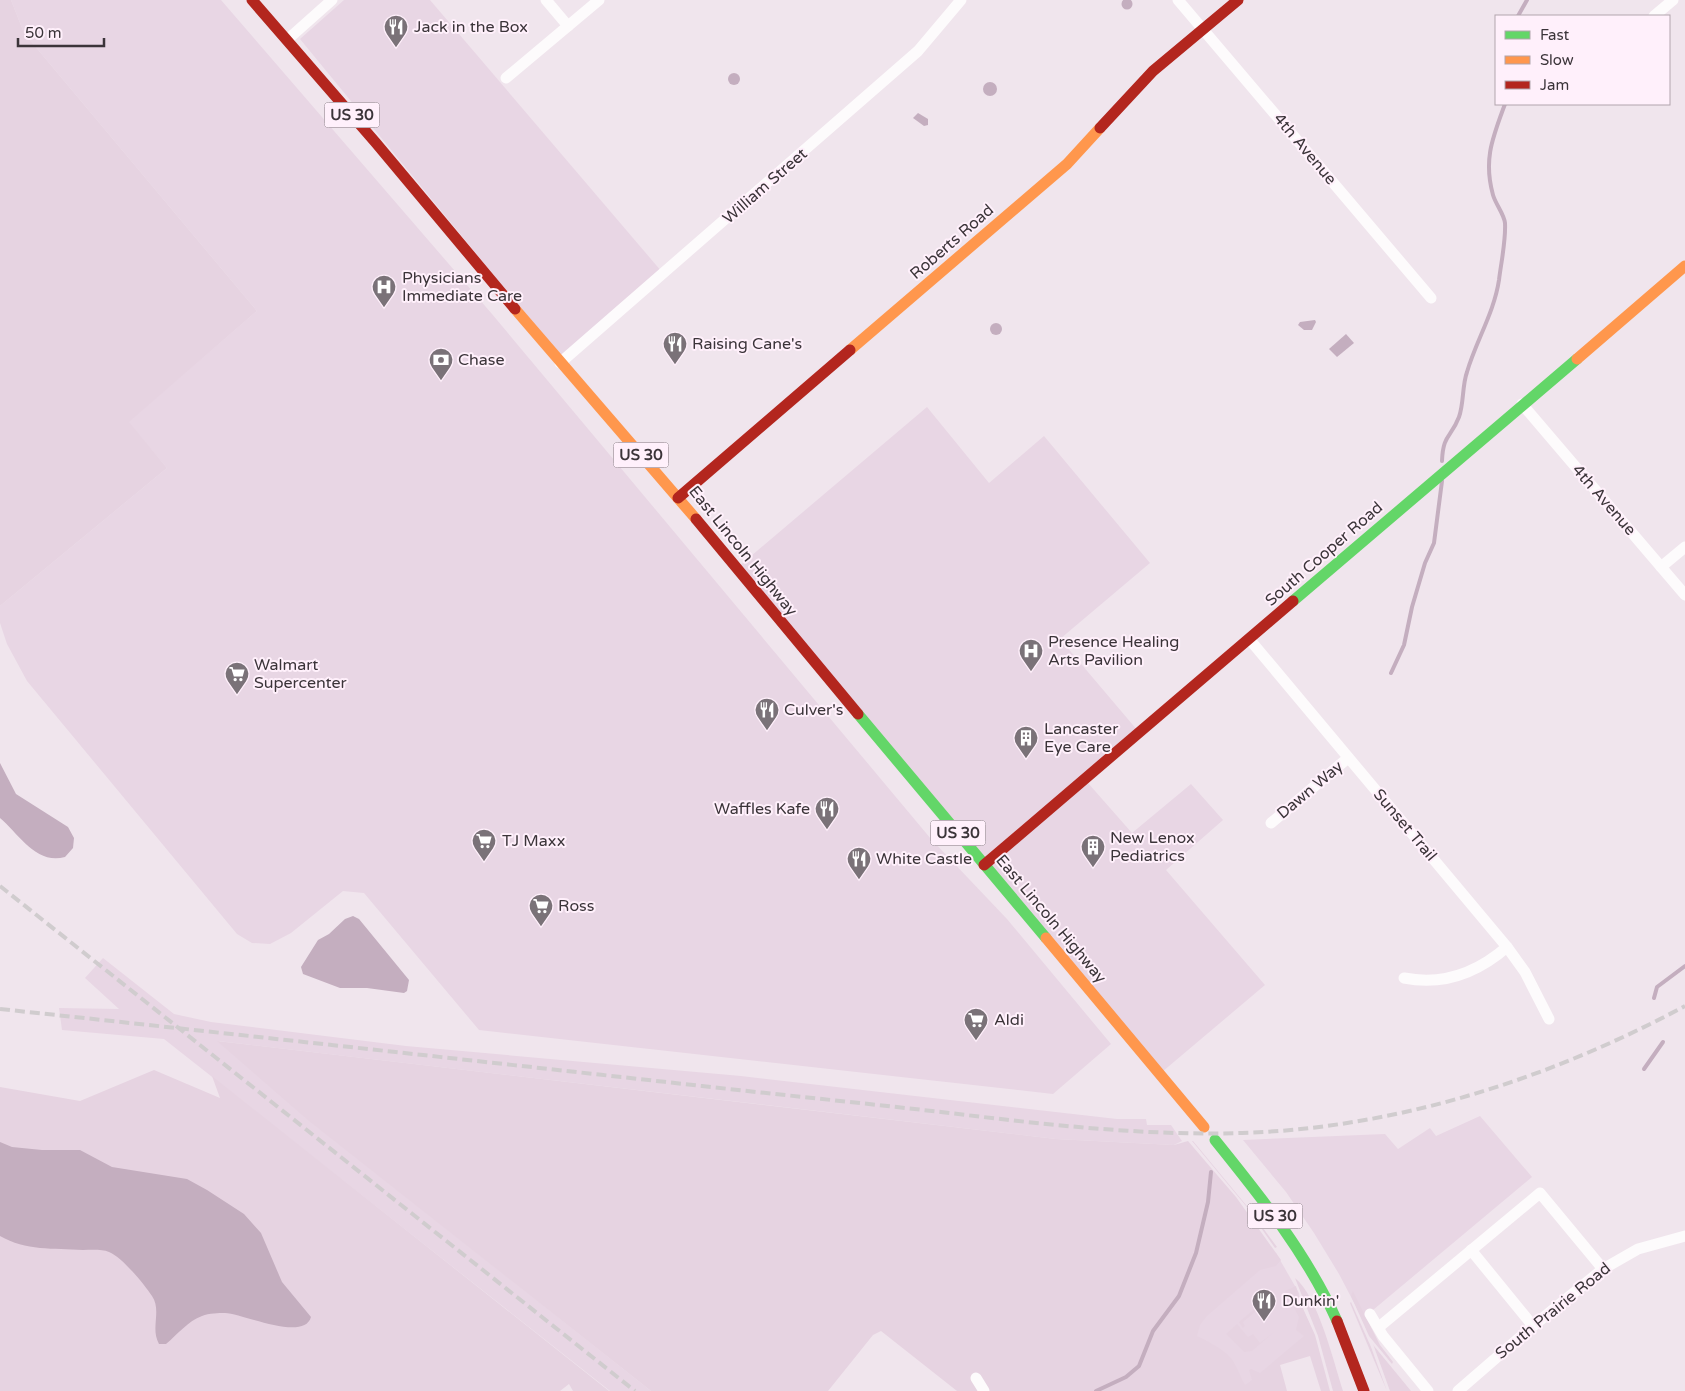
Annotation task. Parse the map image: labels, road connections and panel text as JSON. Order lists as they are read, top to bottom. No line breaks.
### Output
{"streets":{"main road":["US 30","Roberts Road","East Lincoln Highway","South Cooper Road"],"street":["4th Avenue","William Street","Dawn Way","Sunset Trail","South Prairie Road"]},"crossings":[["4th Avenue","Roberts Road"],["4th Avenue","South Cooper Road"],["William Street","East Lincoln Highway"],["Roberts Road","East Lincoln Highway"],["East Lincoln Highway","South Cooper Road"],["South Cooper Road","Sunset Trail"],["Dawn Way","Sunset Trail"]],"places":{"restaurant":["Jack in the Box","Raising Cane's","Culver's","Waffles Kafe","White Castle","Dunkin'"],"hospital":["Physicians Immediate Care","Presence Healing Arts Pavilion"],"bank":["Chase"],"supermarket":["Walmart Supercenter","TJ Maxx","Ross","Aldi"],"building":["Lancaster Eye Care","New Lenox Pediatrics"]},"legend":["Fast","Slow","Jam"],"scale_bar":"50 m"}
